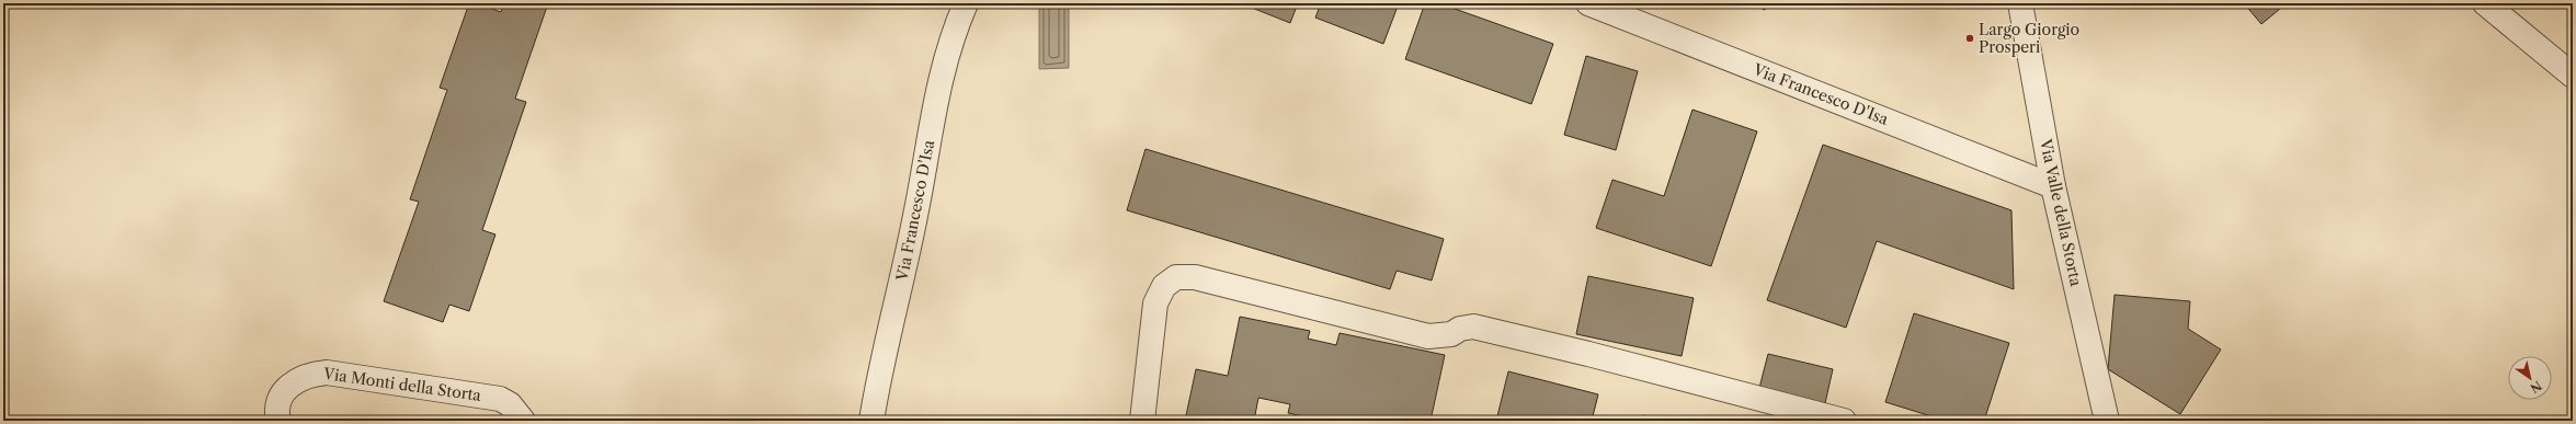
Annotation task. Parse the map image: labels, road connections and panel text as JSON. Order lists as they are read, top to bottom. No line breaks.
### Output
{"streets":{"street":["Via Francesco D'Isa","Via Valle della Storta","Via Monti della Storta"]},"crossings":[["Via Francesco D'Isa","Via Valle della Storta"]],"places":["Largo Giorgio Prosperi"],"north":"bottom right"}
